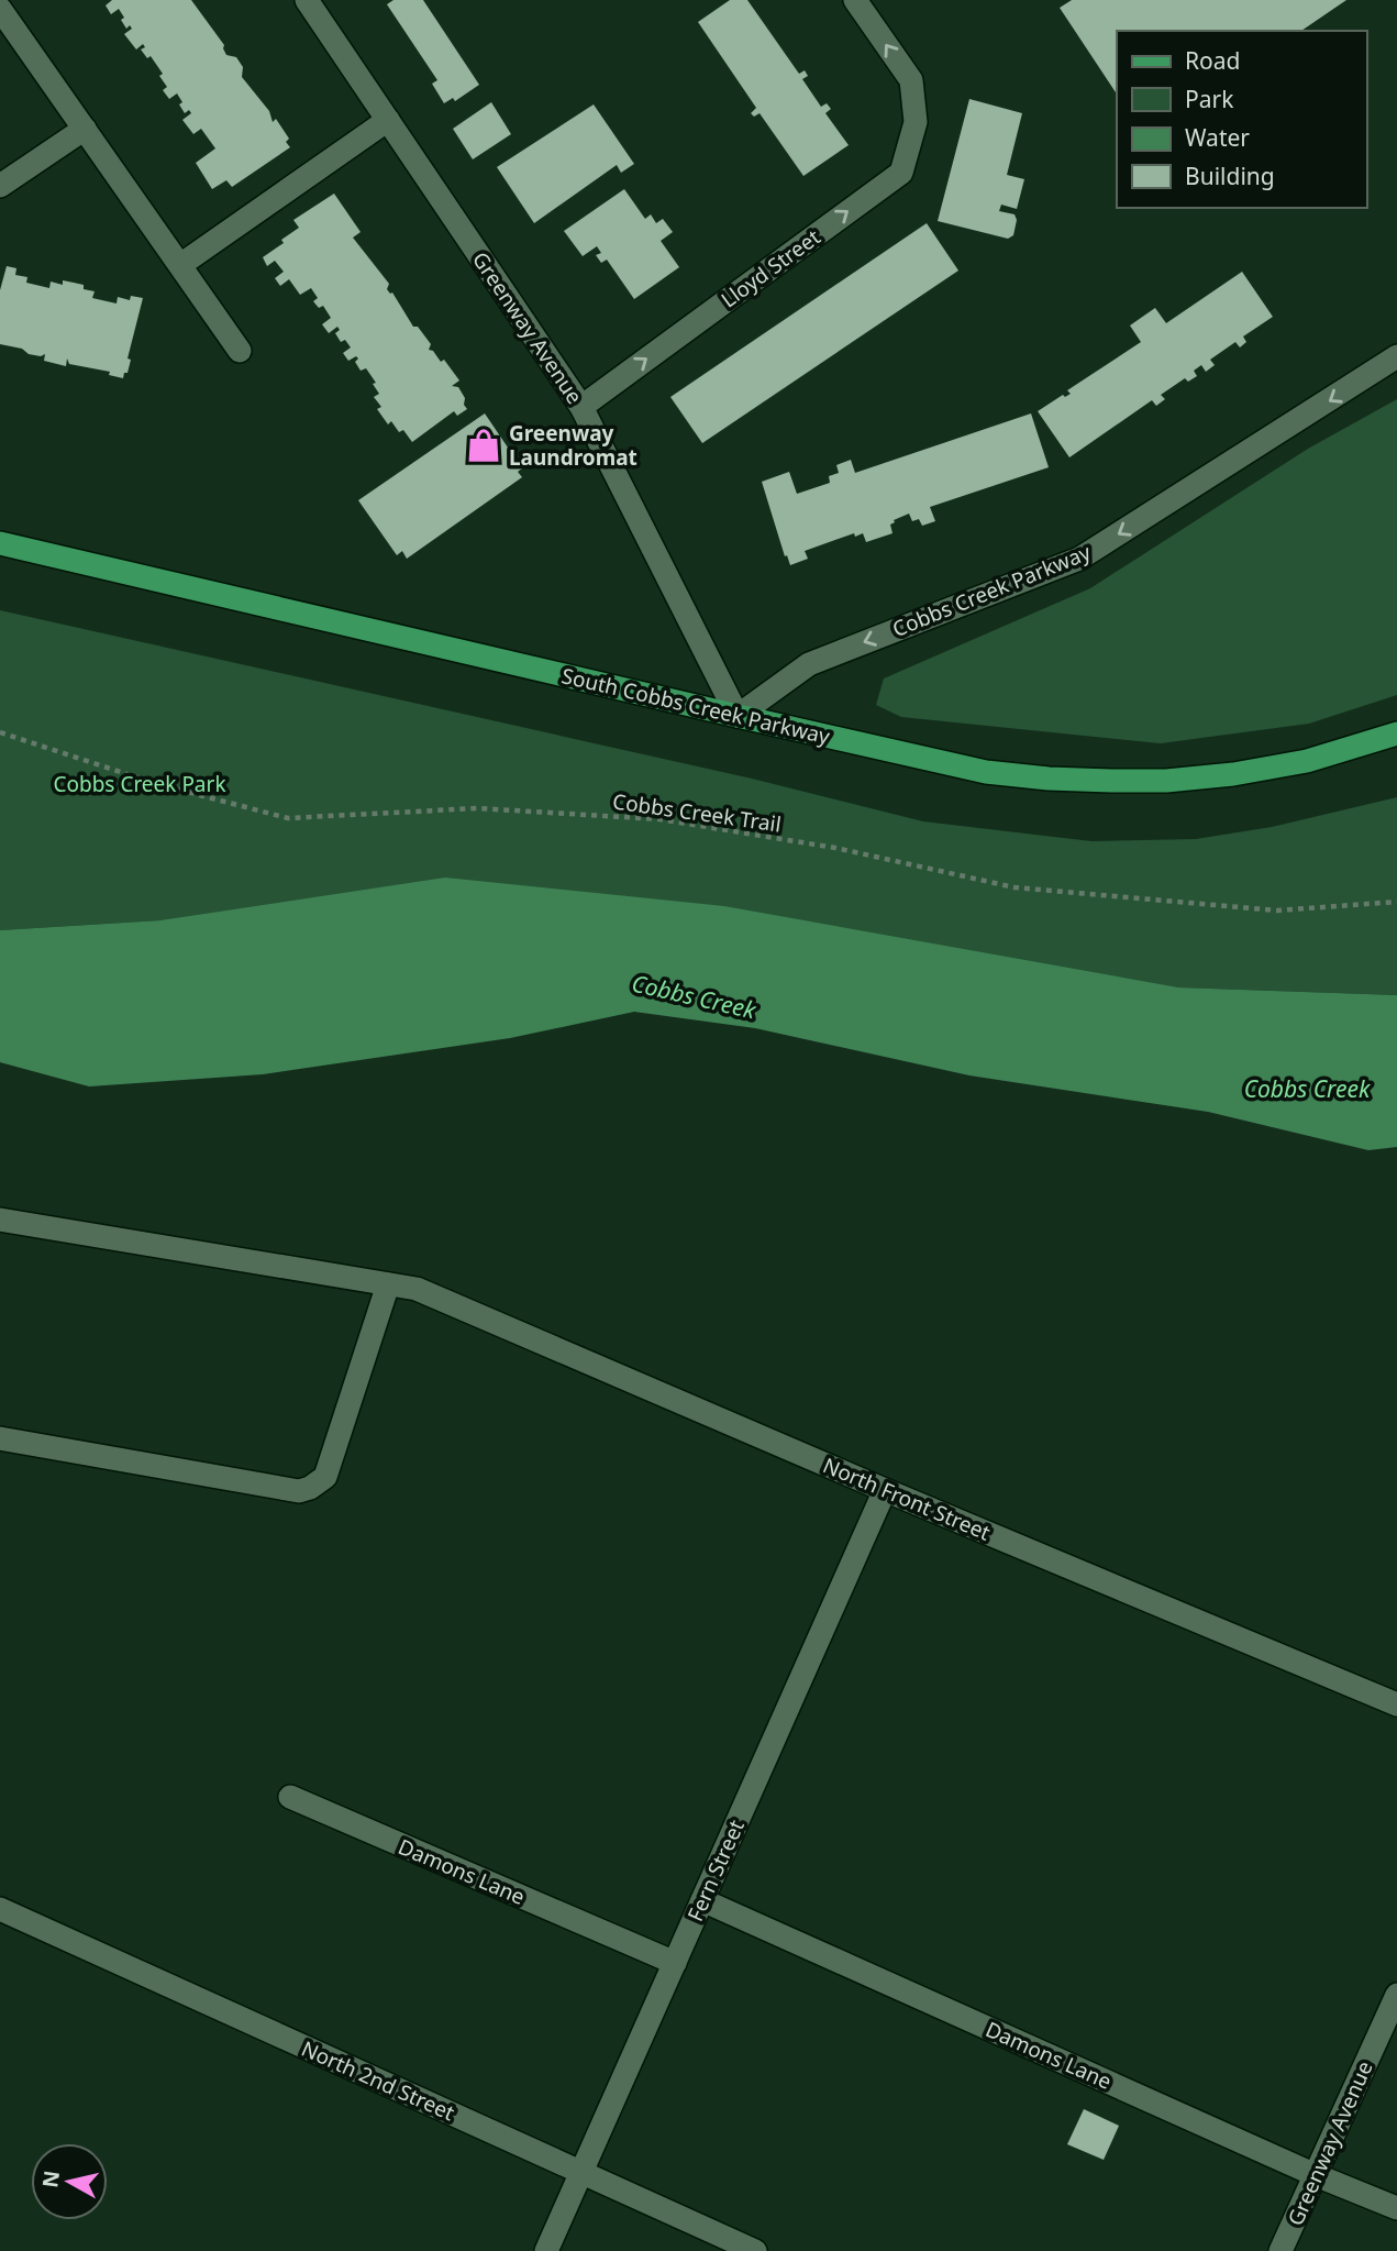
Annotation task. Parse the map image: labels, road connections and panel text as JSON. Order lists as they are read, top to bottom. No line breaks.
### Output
{"streets":{"main road":["South Cobbs Creek Parkway"],"street":["Lloyd Street","Greenway Avenue","Cobbs Creek Parkway","North Front Street","Fern Street","Damons Lane","North 2nd Street"],"path":["Cobbs Creek Trail"]},"crossings":[["Lloyd Street","Greenway Avenue"],["Greenway Avenue","Cobbs Creek Parkway"],["Greenway Avenue","South Cobbs Creek Parkway"],["Greenway Avenue","Damons Lane"],["Cobbs Creek Parkway","South Cobbs Creek Parkway"],["North Front Street","Fern Street"],["Fern Street","Damons Lane"],["Fern Street","North 2nd Street"]],"one_way":["Lloyd Street","Cobbs Creek Parkway"],"water":["Cobbs Creek"],"parks":["Cobbs Creek Park"],"places":{"shop":["Greenway Laundromat"]},"legend":["Road","Park","Water","Building"],"north":"left"}
